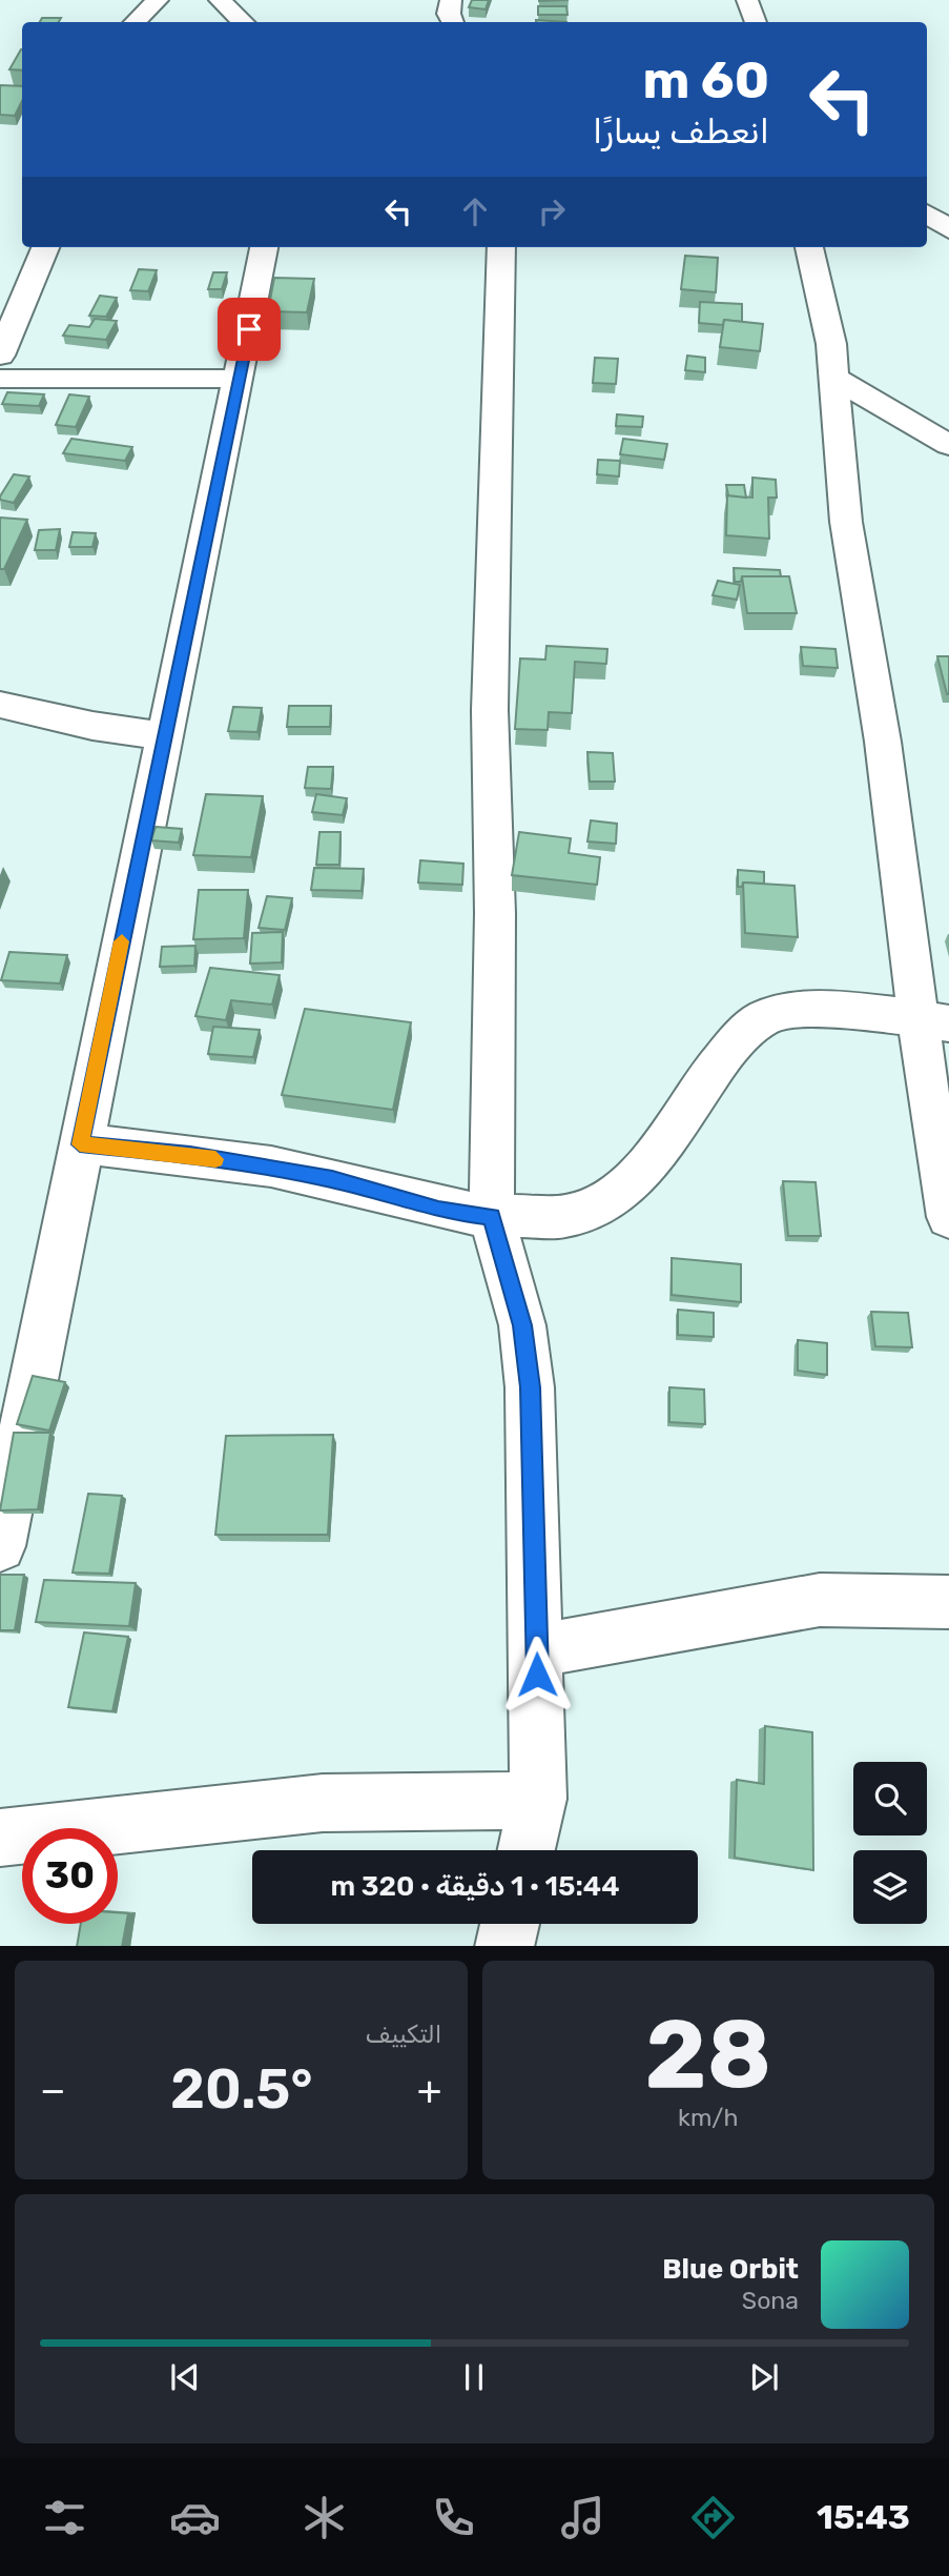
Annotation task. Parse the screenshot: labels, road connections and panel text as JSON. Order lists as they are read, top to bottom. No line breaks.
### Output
{"page":{"turn":["60 m","انعطف يسارًا"],"limit":"30","trip":"15:44 · 1 دقيقة · 320 m","tile":[["28","km/h"],"التكييف"],"heat":["−","20.5°","+"],"song":["Blue Orbit","Sona"],"tabs":"15:43"}}
